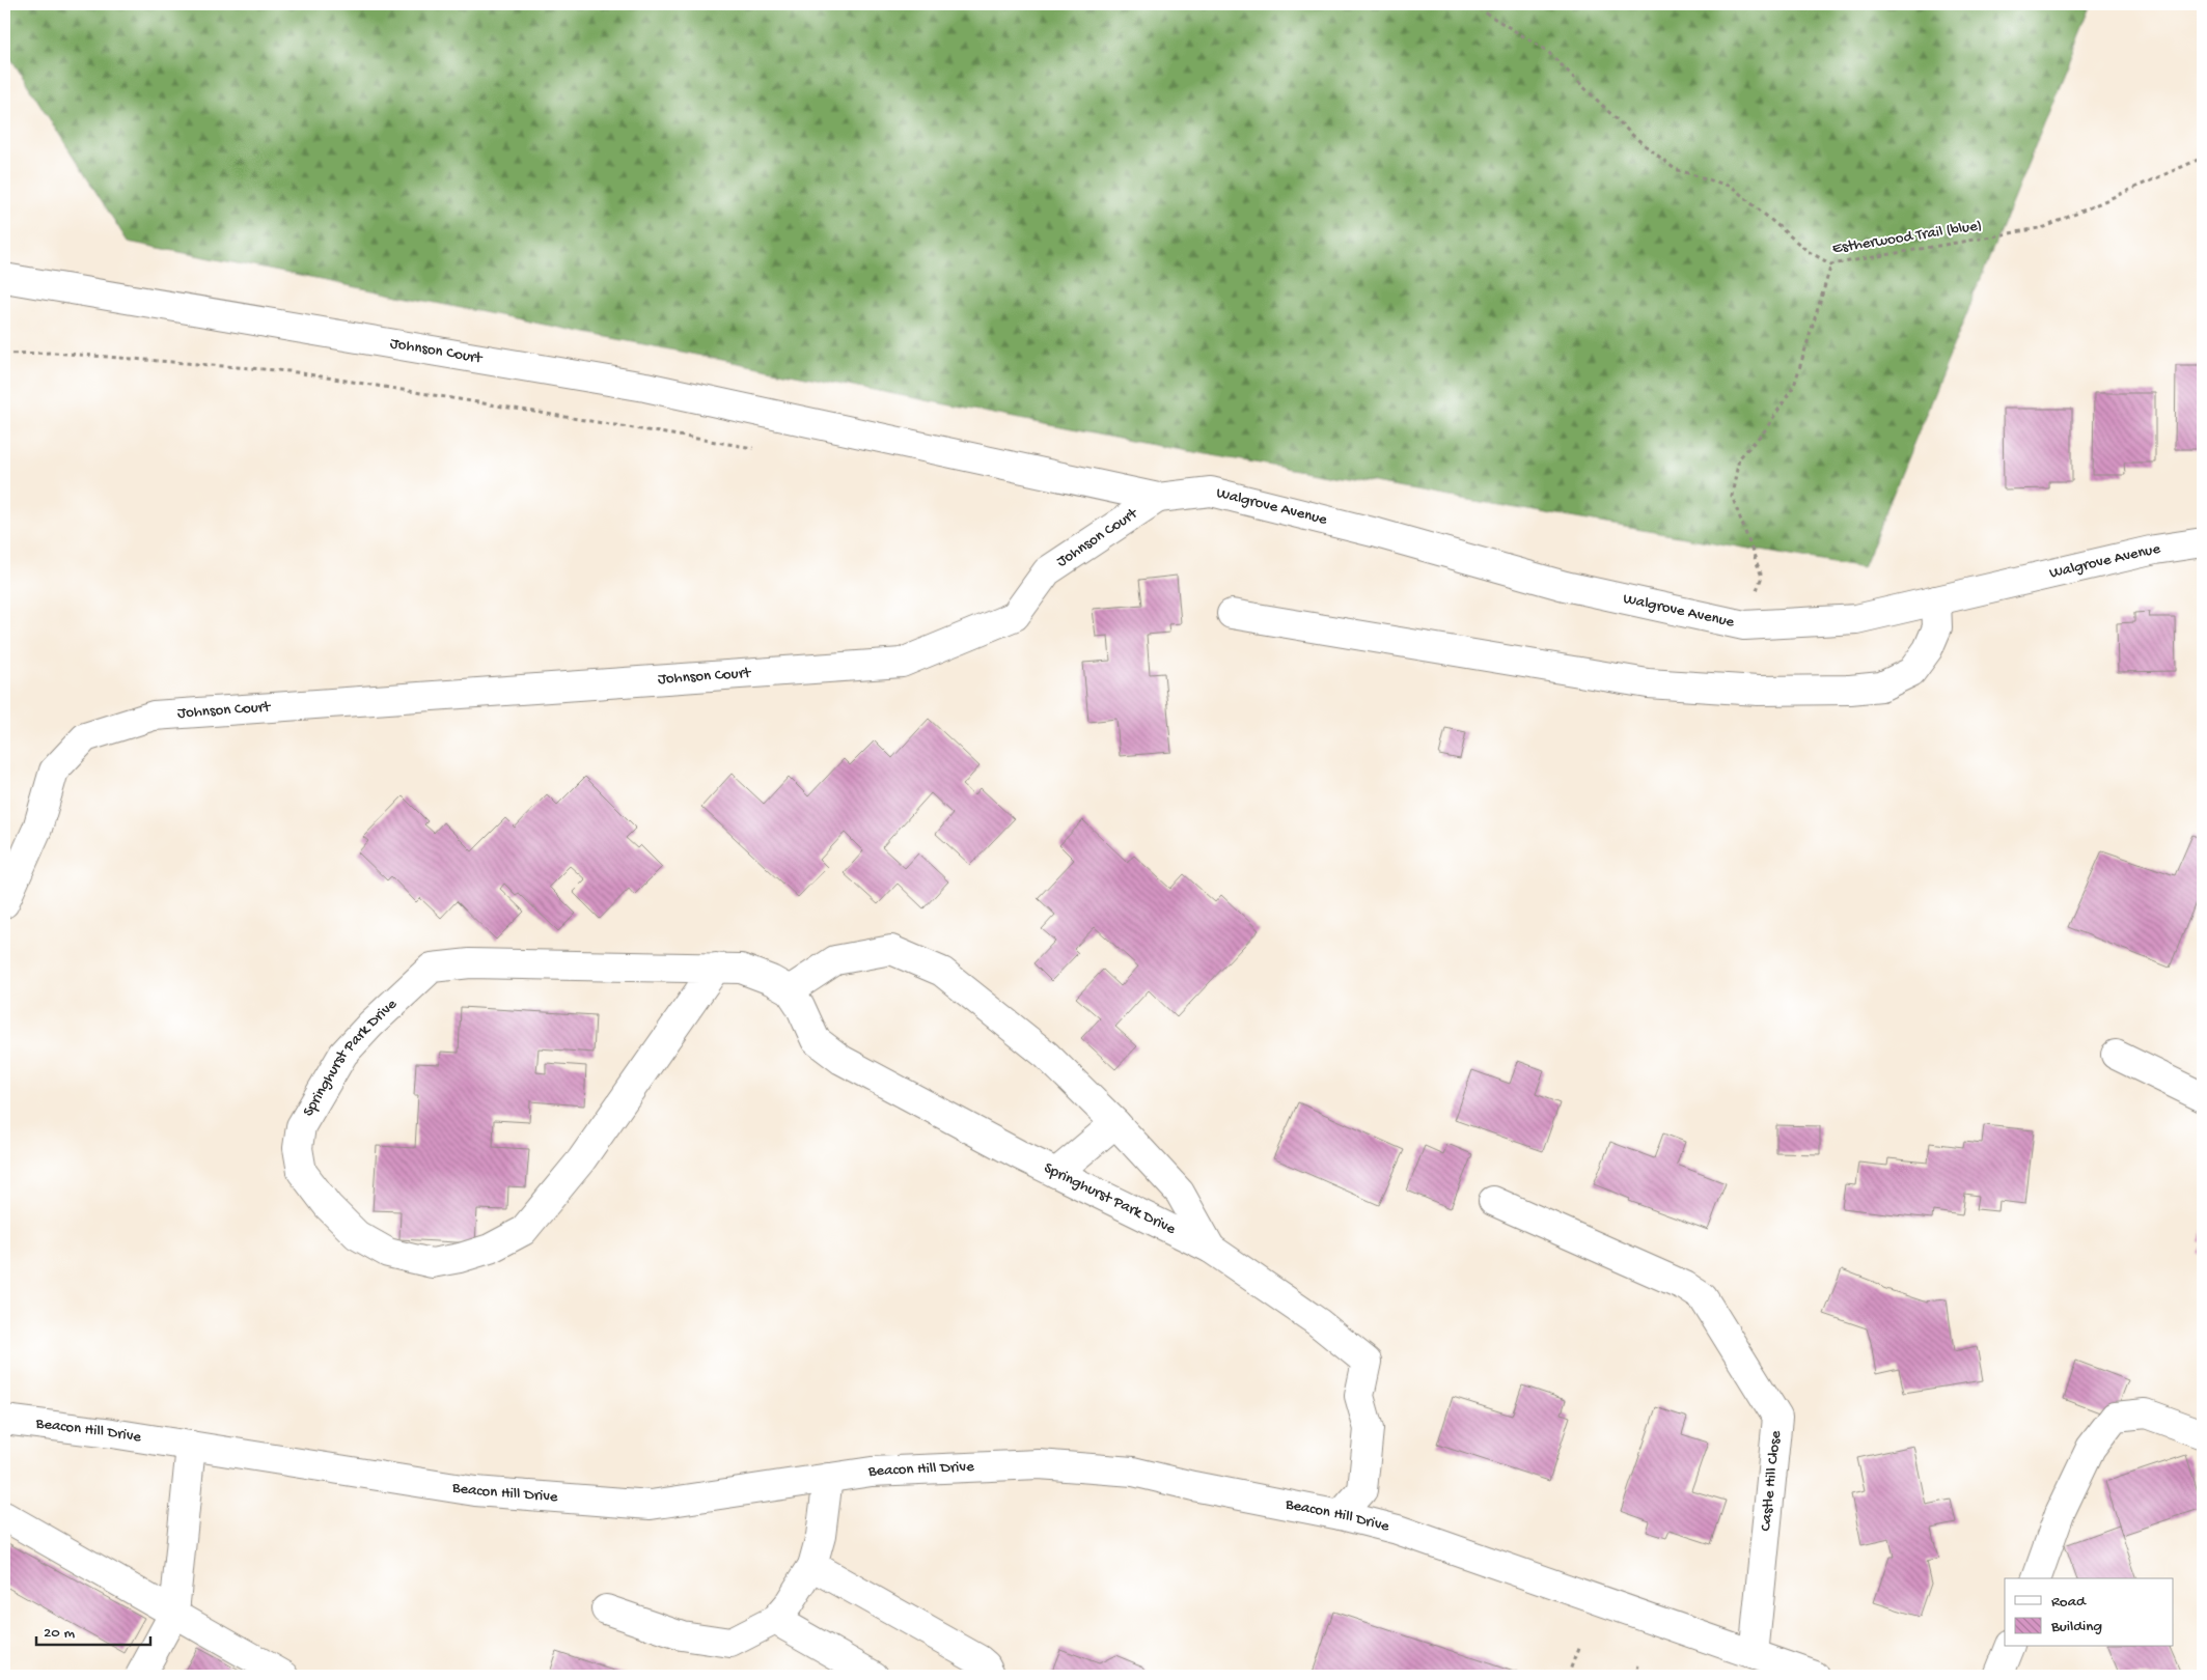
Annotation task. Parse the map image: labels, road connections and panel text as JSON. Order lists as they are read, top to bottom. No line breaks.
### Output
{"streets":{"street":["Johnson Court","Walgrove Avenue","Springhurst Park Drive","Beacon Hill Drive","Castle Hill Close"],"path":["Estherwood Trail (blue)"]},"crossings":[["Johnson Court","Walgrove Avenue"],["Springhurst Park Drive","Beacon Hill Drive"],["Beacon Hill Drive","Castle Hill Close"]],"legend":["Road","Building"],"scale_bar":"20 m"}
